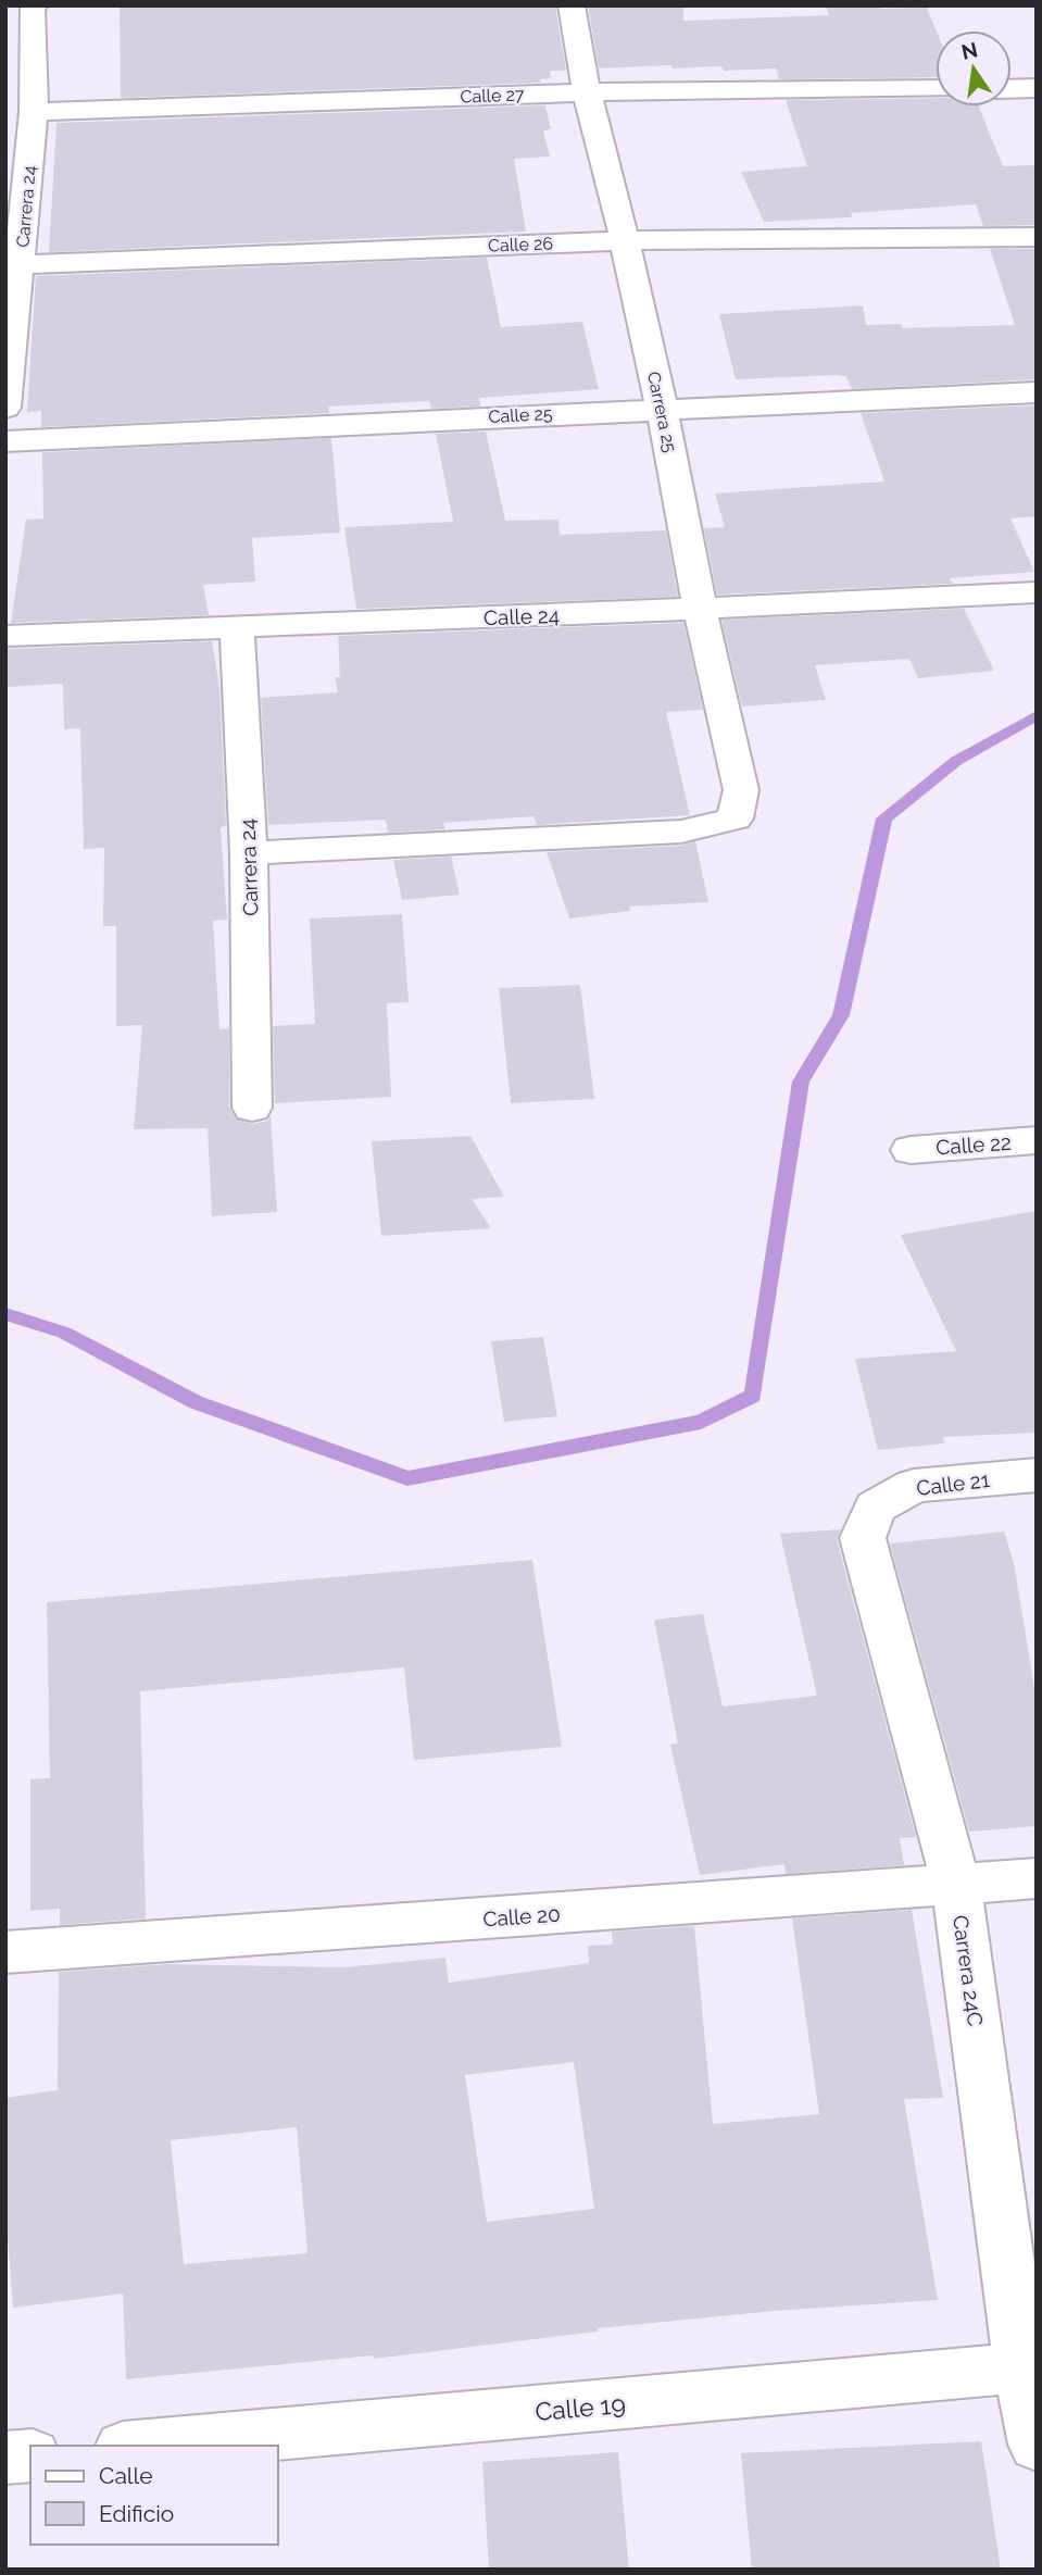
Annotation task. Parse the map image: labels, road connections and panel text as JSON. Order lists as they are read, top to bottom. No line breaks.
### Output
{"streets":{"street":["Calle 27","Carrera 24","Calle 26","Carrera 25","Calle 25","Calle 24","Calle 22","Calle 21","Calle 20","Carrera 24C","Calle 19"]},"crossings":[["Calle 27","Carrera 24"],["Calle 27","Carrera 25"],["Carrera 24","Calle 26"],["Carrera 24","Carrera 25"],["Carrera 24","Calle 24"],["Calle 26","Carrera 25"],["Carrera 25","Calle 25"],["Carrera 25","Calle 24"],["Calle 21","Carrera 24C"],["Calle 20","Carrera 24C"],["Carrera 24C","Calle 19"]],"legend":["Calle","Edificio"],"north":"top"}
